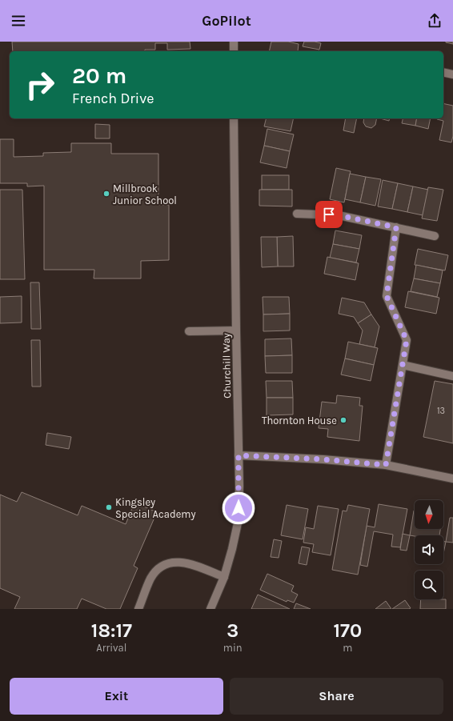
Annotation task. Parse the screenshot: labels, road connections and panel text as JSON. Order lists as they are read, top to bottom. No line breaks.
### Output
{"streets":{"street":["Churchill Way"]},"places":["Millbrook Junior School","Thornton House","Kingsley Special Academy"],"house_numbers":["13"],"north":"bottom","page":{"header":"GoPilot","turn":["20 m","French Drive"],"eta":["18:17","Arrival","3","min","170","m"],"buttons":["Exit","Share"]}}
